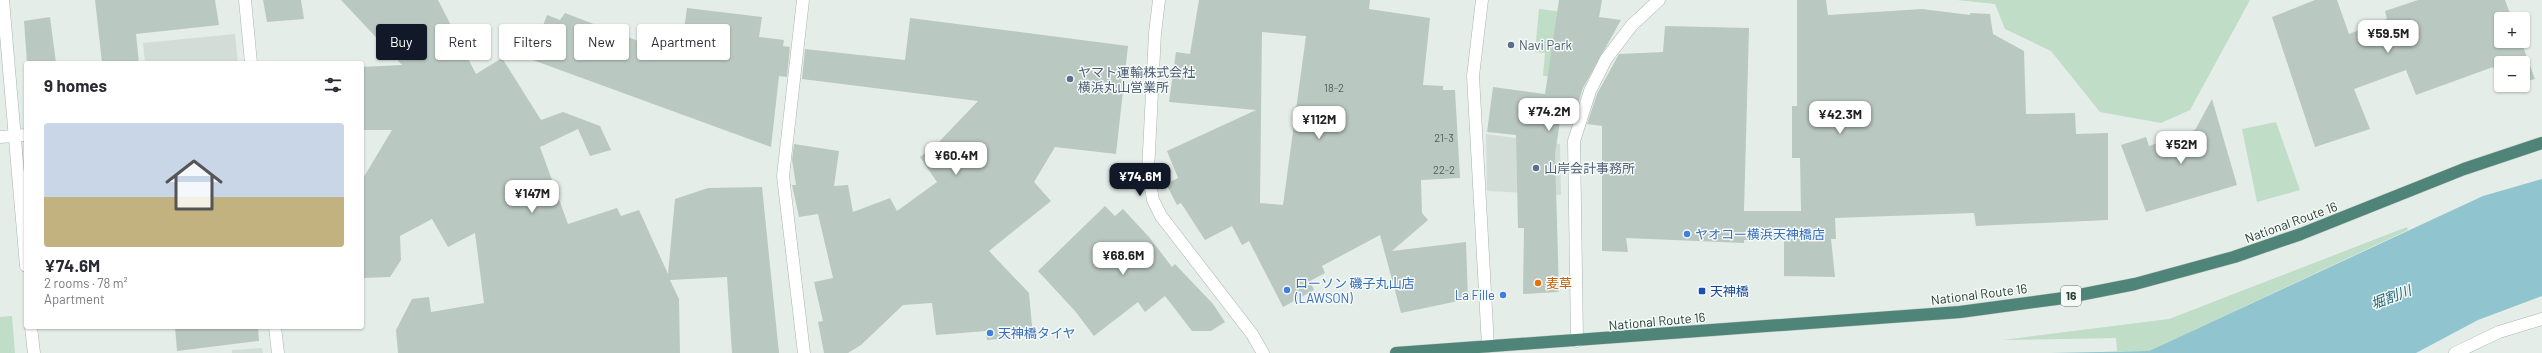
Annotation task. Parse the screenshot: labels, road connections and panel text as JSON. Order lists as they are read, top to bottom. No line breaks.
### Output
{"streets":{"highway":["National Route 16","16"]},"water":["堀割川"],"places":{"other":["Navi Park","ヤマト運輸株式会社 横浜丸山営業所","山岸会計事務所","ヤオコー横浜天神橋店","麦草","ローソン 磯子丸山店 (LAWSON)","La Fille","天神橋タイヤ"],"transit":["天神橋"]},"house_numbers":["18-2","21-3","22-2"],"page":{"map_buttons":["+","−"],"price":["¥59.5M","¥74.2M","¥42.3M","¥112M","¥52M","¥60.4M","¥74.6M","¥147M","¥68.6M"],"chip":["Buy","Rent","Filters","New","Apartment"],"heading":"9 homes","list":[{"name":"¥74.6M","note":"2 rooms · 78 m² · Apartment"}]}}
